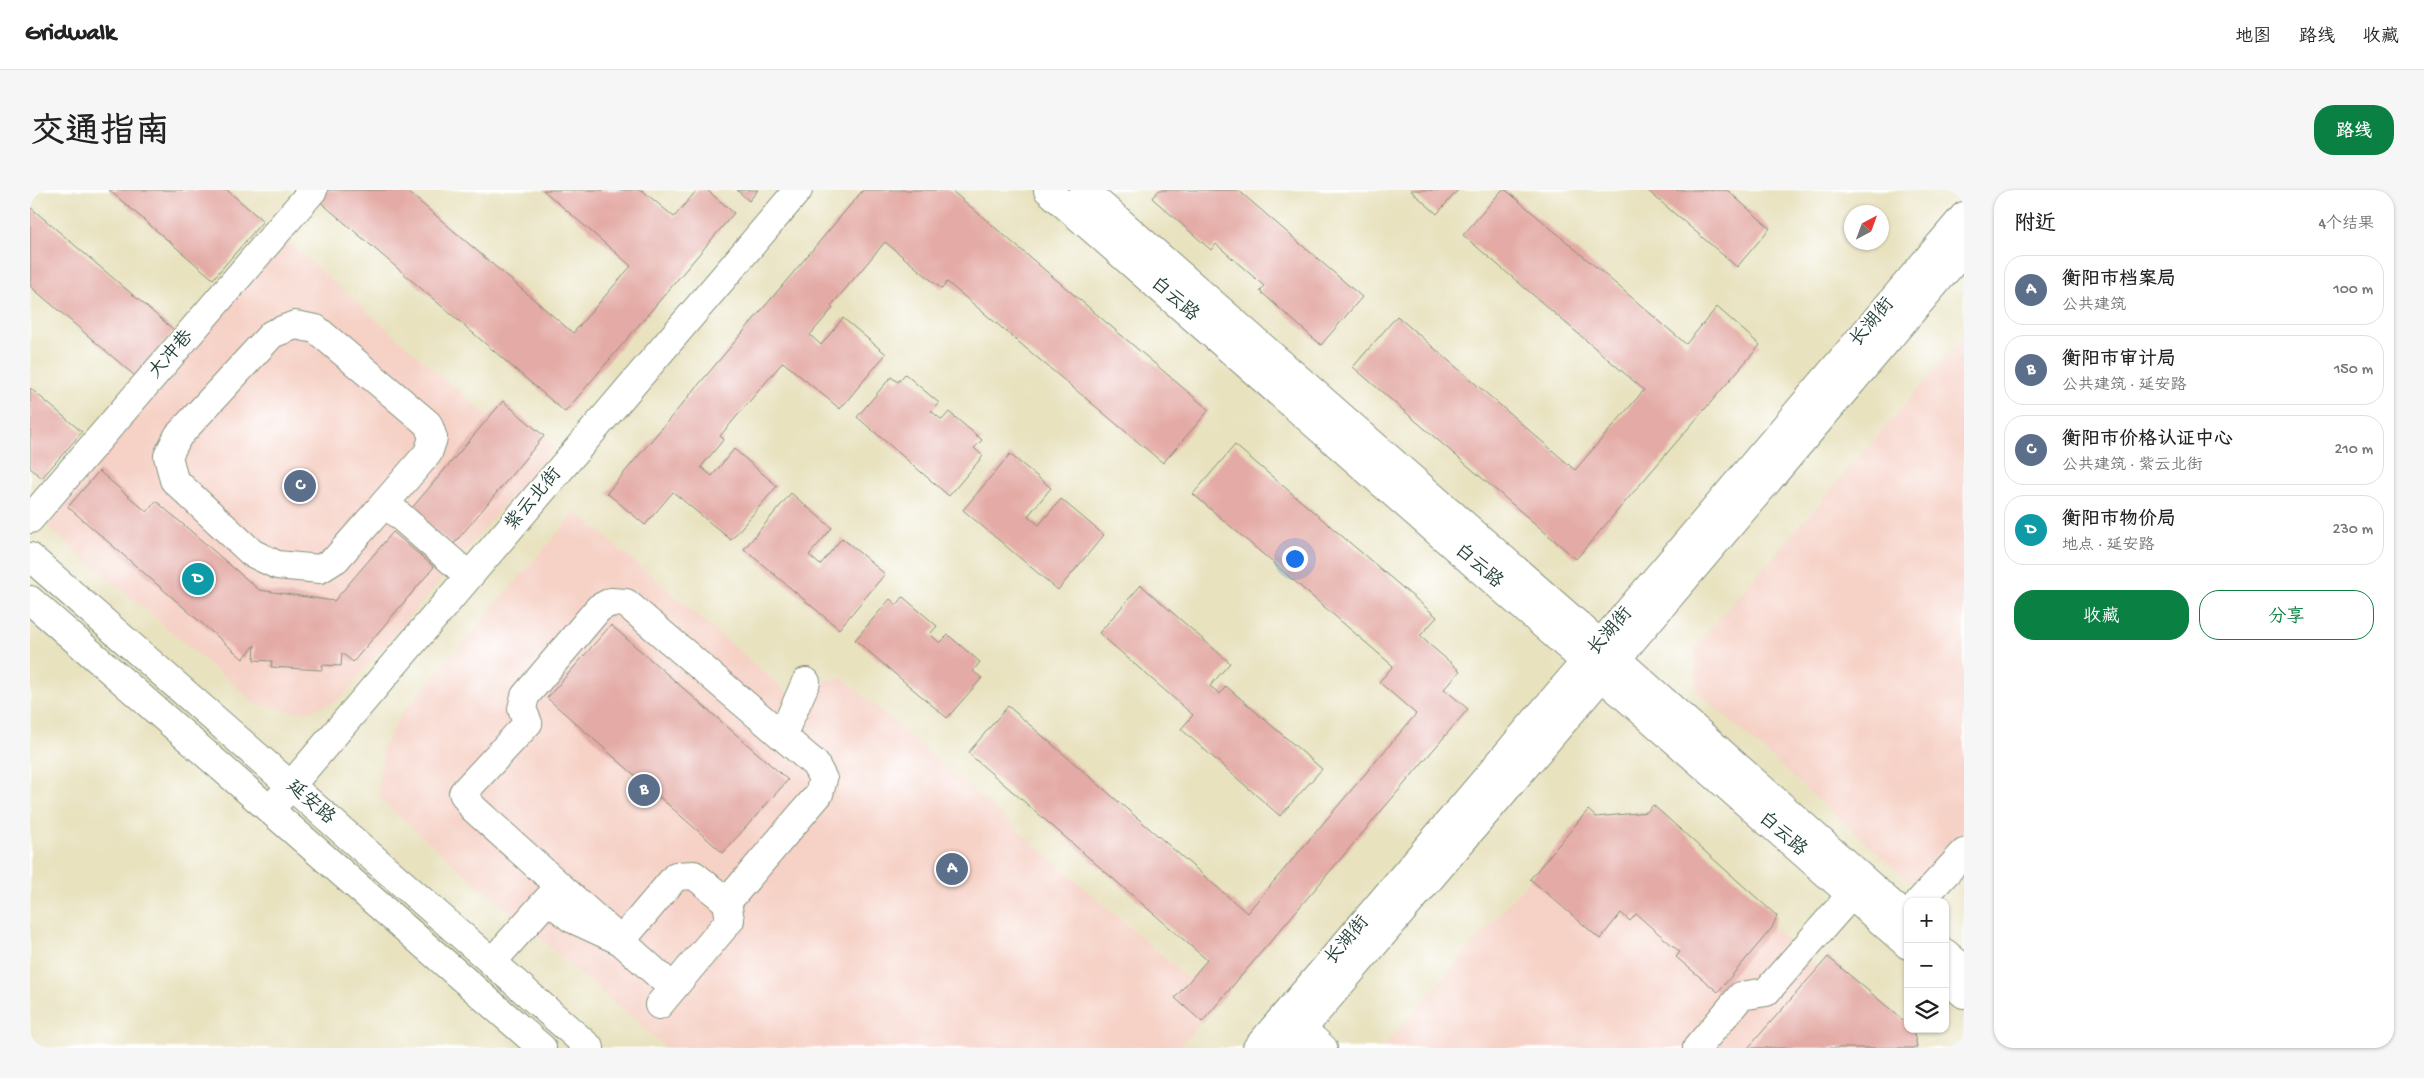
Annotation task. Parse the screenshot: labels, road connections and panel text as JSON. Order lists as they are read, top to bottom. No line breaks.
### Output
{"streets":{"main road":["白云路","长湖街","大冲巷","紫云北街","延安路"]},"crossings":[["白云路","长湖街"],["紫云北街","延安路"]],"north":"top right","page":{"header":"Gridwalk","nav":["地图","路线","收藏"],"title":"交通指南","buttons":["路线",["收藏","分享"]],"heading":["附近","4个结果"],"list":[{"mark":"A","name":"衡阳市档案局","note":"公共建筑","value":"100 m"},{"mark":"B","name":"衡阳市审计局","note":"公共建筑 · 延安路","value":"150 m"},{"mark":"C","name":"衡阳市价格认证中心","note":"公共建筑 · 紫云北街","value":"210 m"},{"mark":"D","name":"衡阳市物价局","note":"地点 · 延安路","value":"230 m"}],"pins":["C","D","B","A"],"map_buttons":["+","−"]}}
